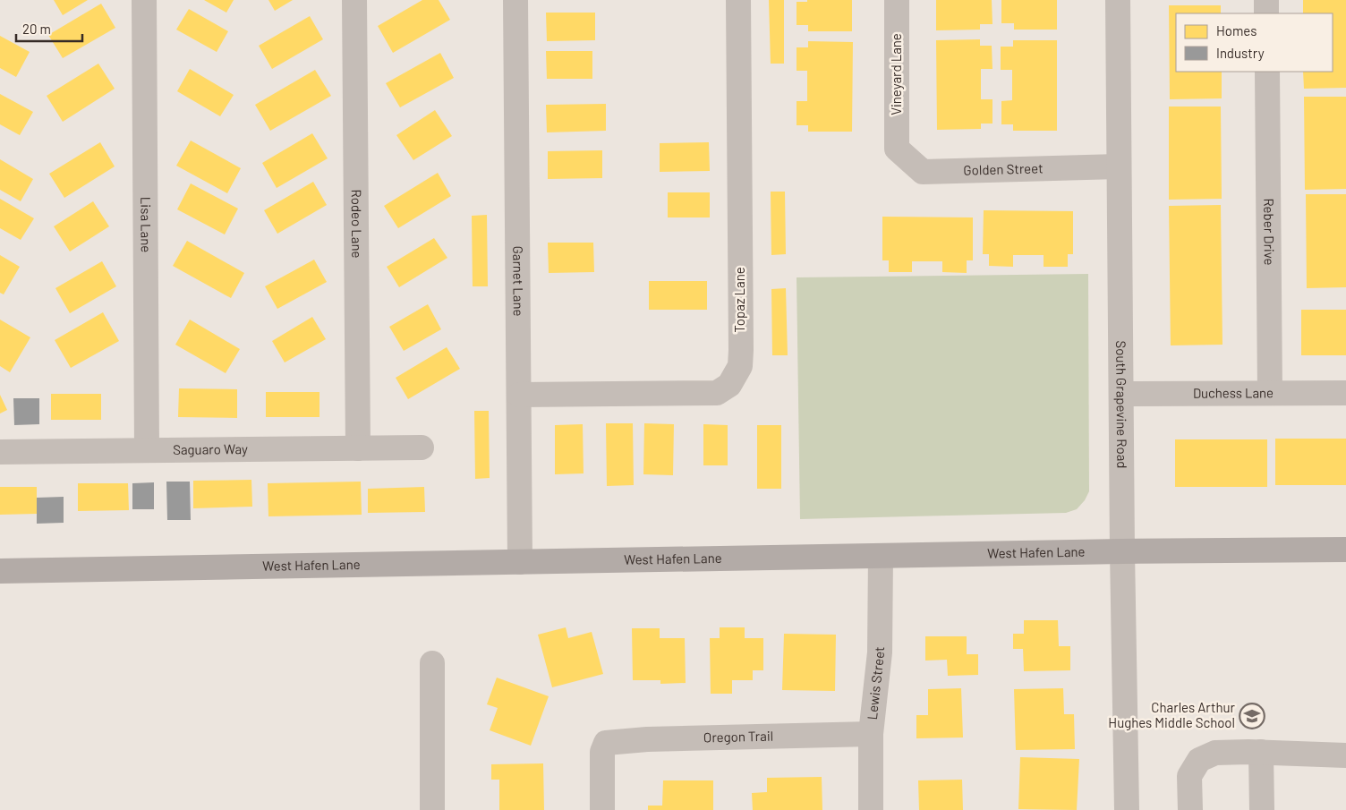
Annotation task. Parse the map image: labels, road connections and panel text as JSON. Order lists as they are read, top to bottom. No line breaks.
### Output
{"streets":{"main road":["West Hafen Lane"],"street":["Vineyard Lane","Golden Street","Rodeo Lane","Lisa Lane","Reber Drive","Garnet Lane","Topaz Lane","Duchess Lane","South Grapevine Road","Saguaro Way","Lewis Street","Oregon Trail"]},"crossings":[["Vineyard Lane","Golden Street"],["Golden Street","South Grapevine Road"],["Rodeo Lane","Saguaro Way"],["Lisa Lane","Saguaro Way"],["Reber Drive","Duchess Lane"],["Garnet Lane","Topaz Lane"],["Garnet Lane","West Hafen Lane"],["Duchess Lane","South Grapevine Road"],["South Grapevine Road","West Hafen Lane"],["West Hafen Lane","Lewis Street"],["Lewis Street","Oregon Trail"]],"places":{"school or university":["Charles Arthur Hughes Middle School"]},"legend":["Homes","Industry"],"scale_bar":"20 m"}
